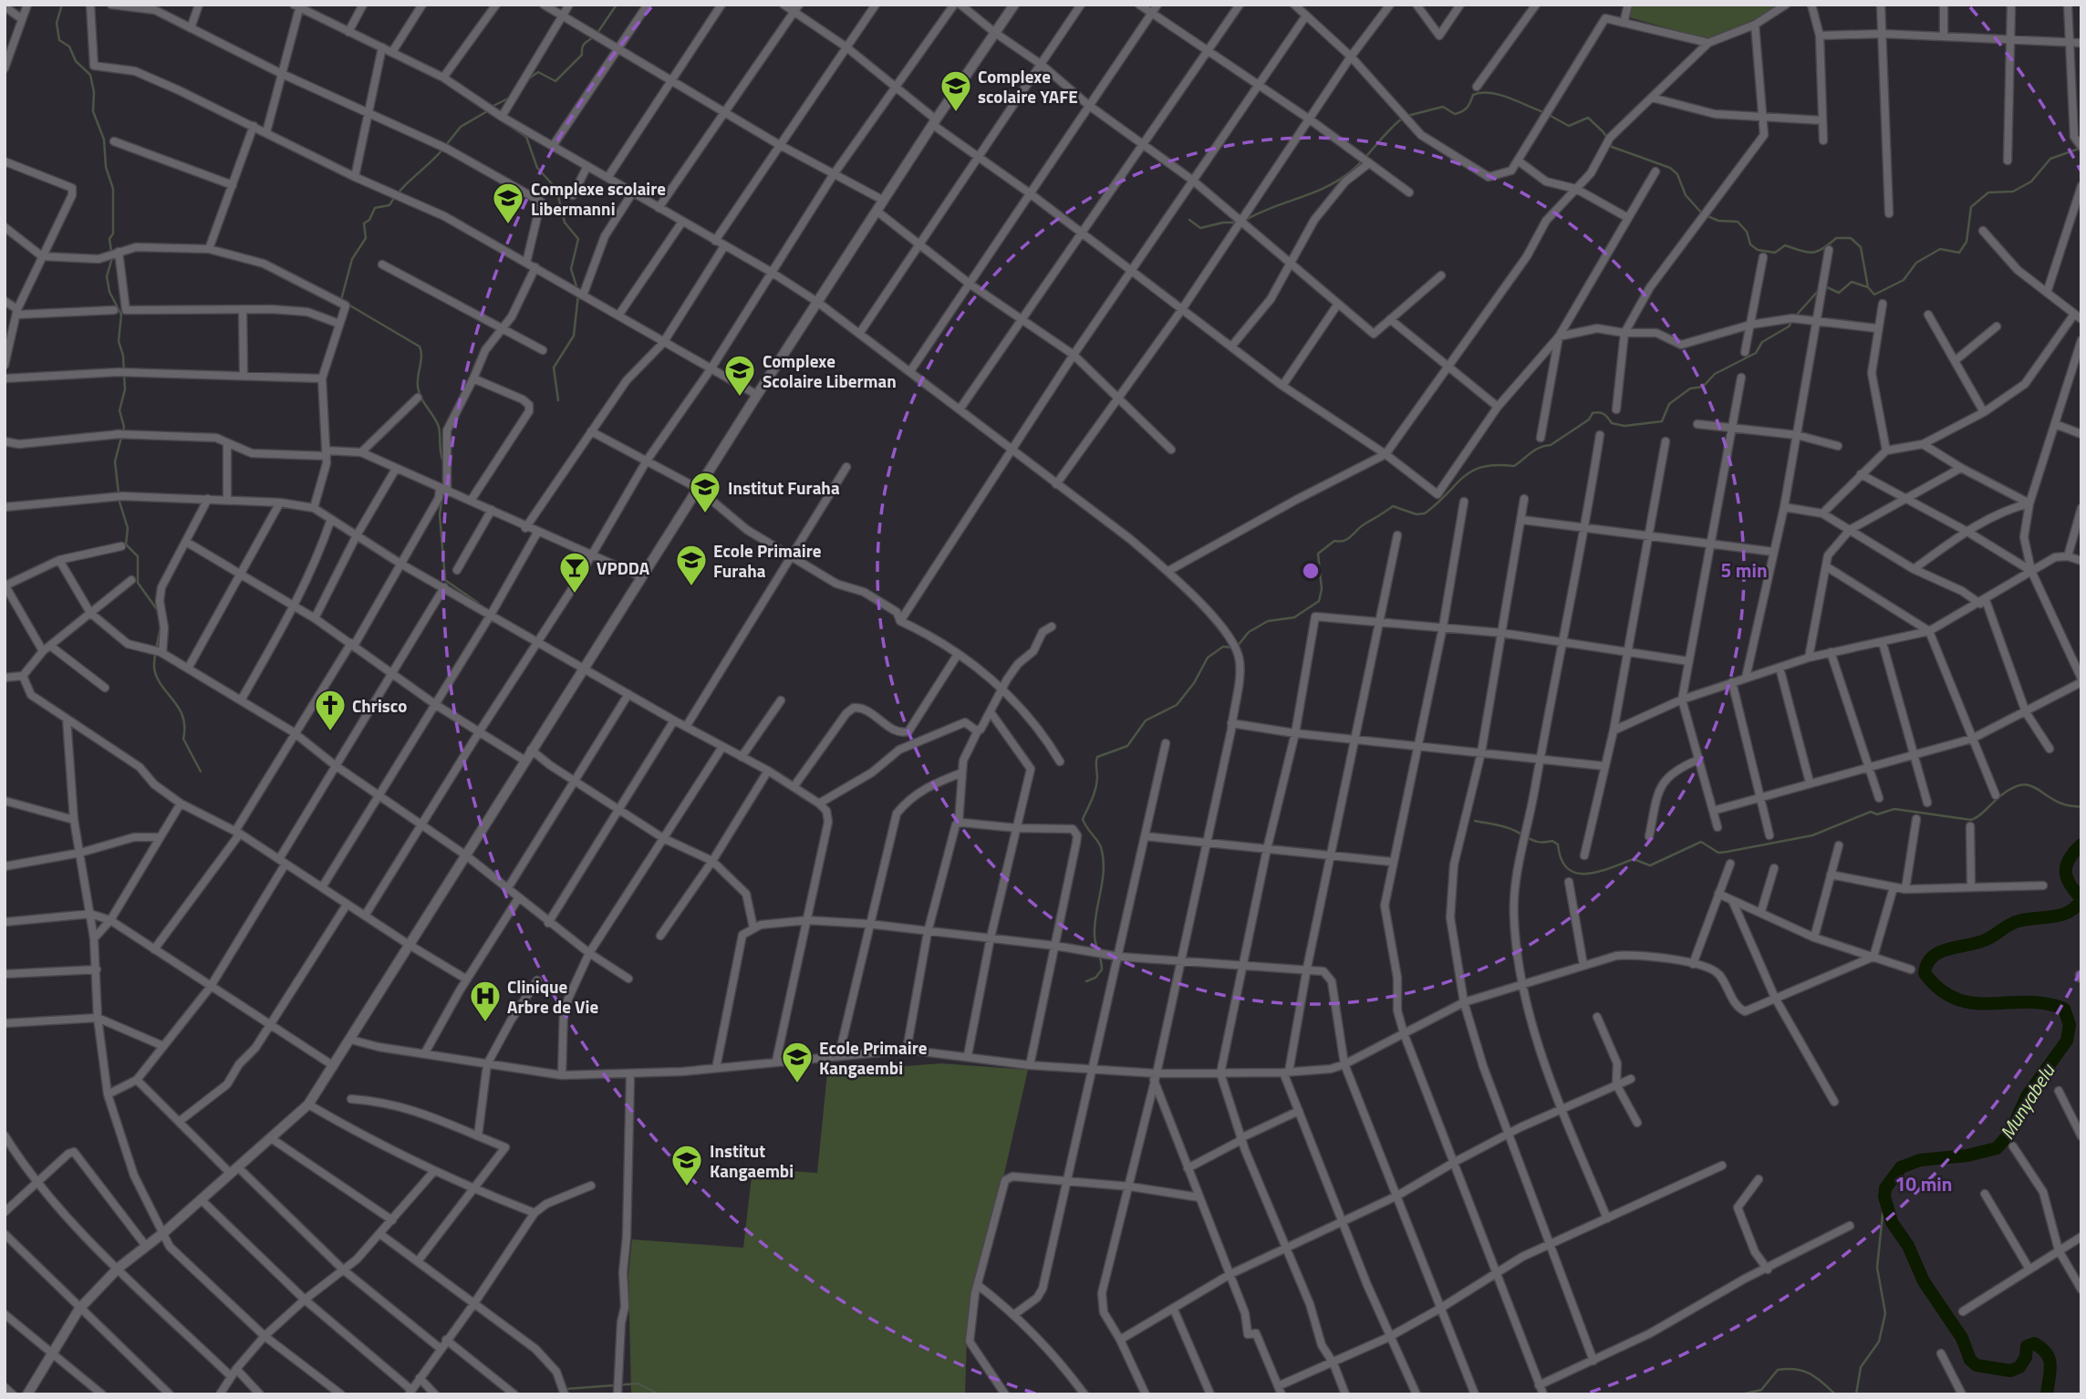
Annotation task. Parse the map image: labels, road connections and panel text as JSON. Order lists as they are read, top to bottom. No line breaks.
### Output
{"water":["Munyabelu"],"places":{"school or university":["Complexe scolaire YAFE","Complexe scolaire Libermanni","Complexe Scolaire Liberman","Institut Furaha","Ecole Primaire Furaha","Ecole Primaire Kangaembi","Institut Kangaembi"],"bar":["VPDDA"],"church":["Chrisco"],"hospital":["Clinique Arbre de Vie"]},"rings":["5 min","10 min"]}
